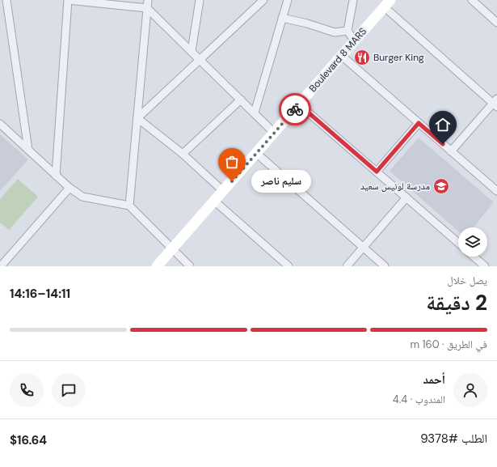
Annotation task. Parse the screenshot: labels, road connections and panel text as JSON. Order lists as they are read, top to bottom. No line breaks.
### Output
{"streets":{"main road":["Boulevard 8 MARS"]},"places":{"restaurant":["Burger King"],"other":["سليم ناصر"],"school or university":["مدرسة لونيس سعيد"]},"page":{"bubble":"سليم ناصر","heading":["2 دقيقة","يصل خلال","14:11–14:16"],"panel":["أحمد","المندوب · 4.4","الطلب #9378","$16.64"],"bar":"في الطريق · 160 m"}}
